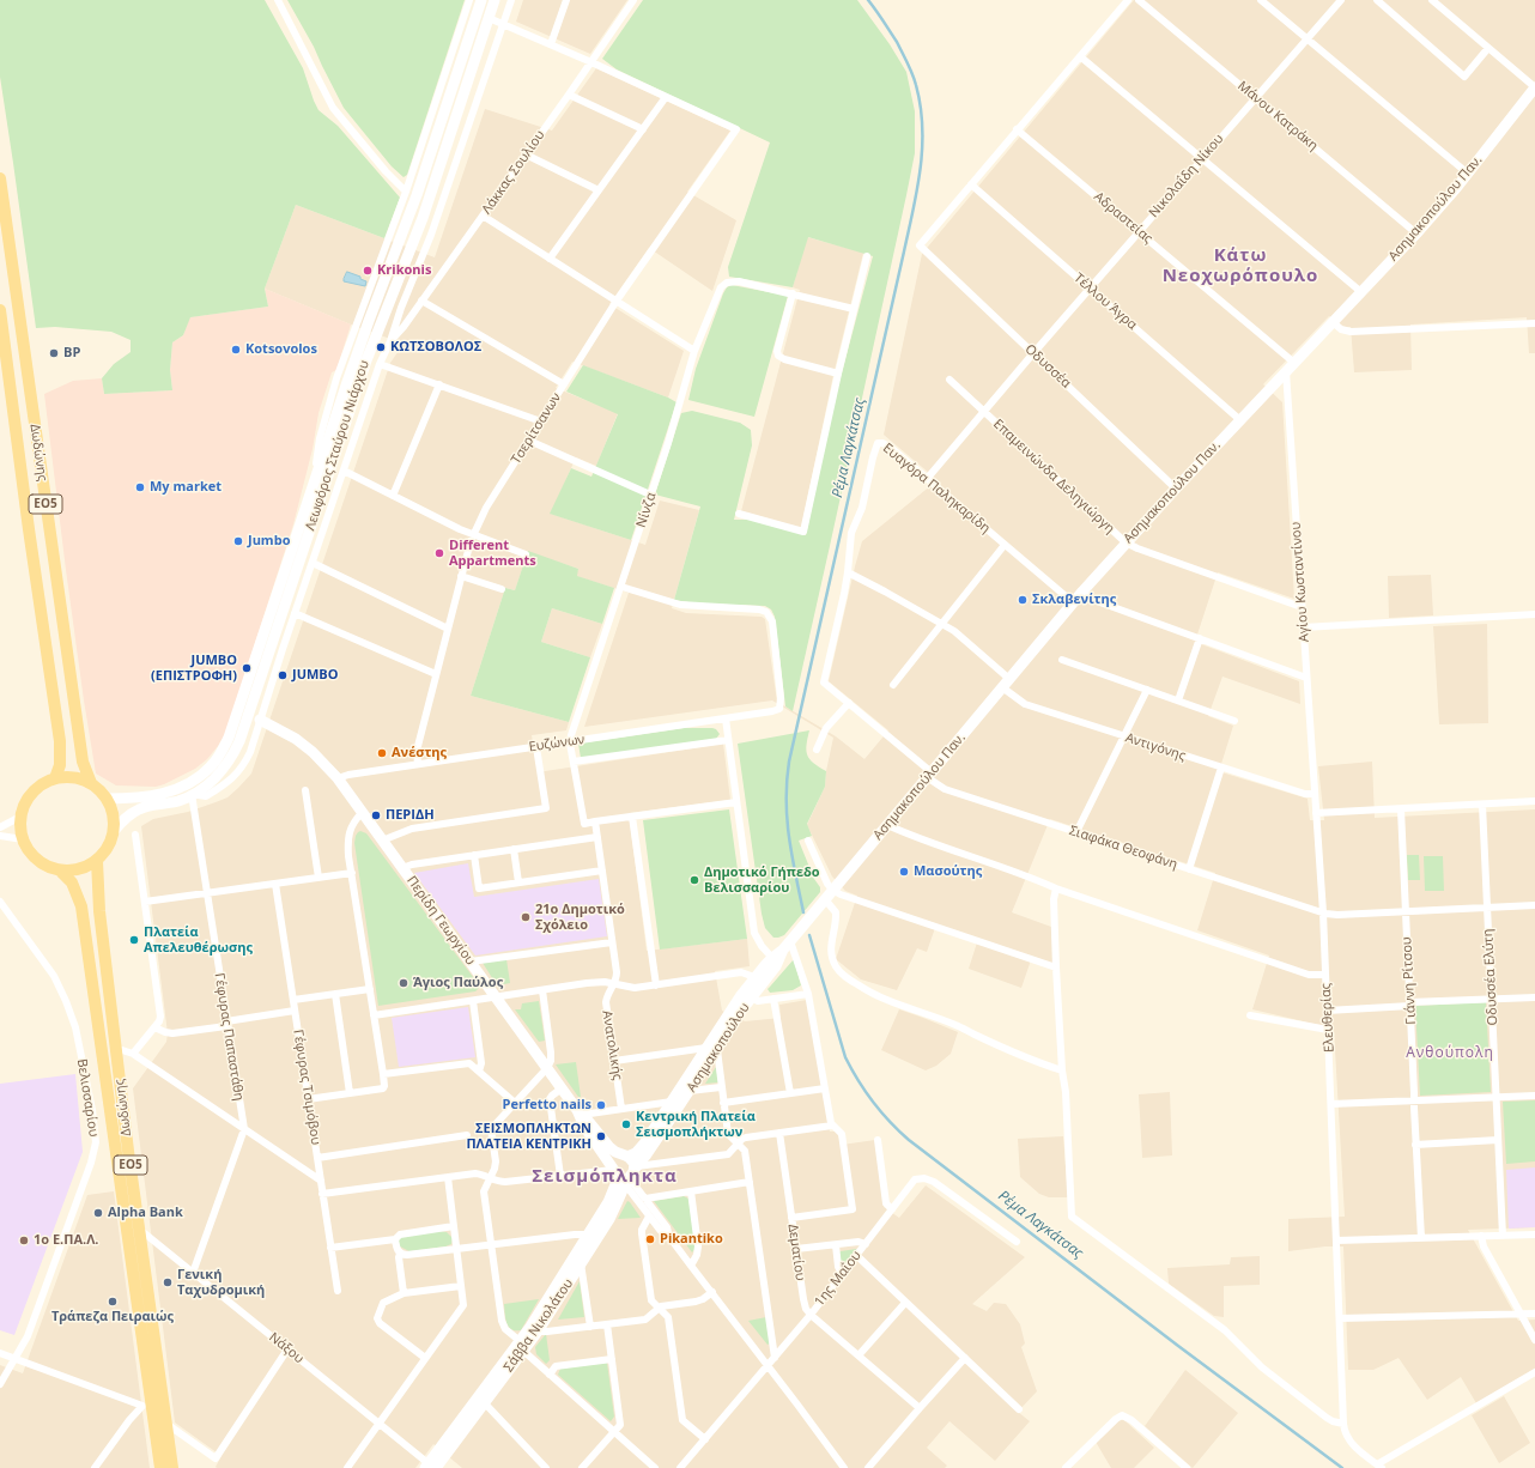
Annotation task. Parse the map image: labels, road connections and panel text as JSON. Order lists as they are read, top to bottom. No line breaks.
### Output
{"streets":{"main road":["Δωδώνης","ΕΟ5"],"street":["Μάνου Κατράκη","Λάκκας Σουλίου","Νικολαΐδη Νίκου","Ασημακοπούλου Παν.","Αδραστείας","Τέλλου Άγρα","Οδυσσέα","Τσερίτσανων","Λεωφόρος Σταύρου Νιάρχου","Επαμεινώνδα Δεληγιώργη","Ευαγόρα Παληκαρίδη","Νίνζα","Αγίου Κωσταντίνου","Ευζώνων","Αντιγόνης","Σιαφάκα Θεοφάνη","Περίδη Γεωργίου","Οδυσσέα Ελύτη","Γιάννη Ρίτσου","Ελευθερίας","Γέφυρας Παπαστάθη","Ανατολικής","Ασημακοπούλου","Γέφυρας Τσιμόβου","Βελισσαρίου","Δεματίου","1ης Μαΐου","Σάββα Νικολάτου","Νάξου"]},"crossings":[["Μάνου Κατράκη","Νικολαΐδη Νίκου"],["Μάνου Κατράκη","Ασημακοπούλου Παν."],["Νικολαΐδη Νίκου","Αδραστείας"],["Νικολαΐδη Νίκου","Τέλλου Άγρα"],["Νικολαΐδη Νίκου","Οδυσσέα"],["Νικολαΐδη Νίκου","Επαμεινώνδα Δεληγιώργη"],["Νικολαΐδη Νίκου","Ευαγόρα Παληκαρίδη"],["Ασημακοπούλου Παν.","Αδραστείας"],["Ασημακοπούλου Παν.","Τέλλου Άγρα"],["Ασημακοπούλου Παν.","Οδυσσέα"],["Ασημακοπούλου Παν.","Επαμεινώνδα Δεληγιώργη"],["Ασημακοπούλου Παν.","Ευαγόρα Παληκαρίδη"],["Ασημακοπούλου Παν.","Αγίου Κωσταντίνου"],["Ασημακοπούλου Παν.","Αντιγόνης"],["Ασημακοπούλου Παν.","Σιαφάκα Θεοφάνη"],["Ασημακοπούλου Παν.","Ασημακοπούλου"],["Τέλλου Άγρα","Οδυσσέα"],["Τσερίτσανων","Ευζώνων"],["Λεωφόρος Σταύρου Νιάρχου","Δωδώνης"],["Λεωφόρος Σταύρου Νιάρχου","Γέφυρας Παπαστάθη"],["Δωδώνης","Νάξου"],["Επαμεινώνδα Δεληγιώργη","Αγίου Κωσταντίνου"],["Ευαγόρα Παληκαρίδη","Αντιγόνης"],["Ευαγόρα Παληκαρίδη","Σιαφάκα Θεοφάνη"],["Νίνζα","Ευζώνων"],["Αγίου Κωσταντίνου","Αντιγόνης"],["Αγίου Κωσταντίνου","Ελευθερίας"],["Ευζώνων","Περίδη Γεωργίου"],["Αντιγόνης","Ελευθερίας"],["Σιαφάκα Θεοφάνη","Οδυσσέα Ελύτη"],["Σιαφάκα Θεοφάνη","Γιάννη Ρίτσου"],["Σιαφάκα Θεοφάνη","Ελευθερίας"],["Περίδη Γεωργίου","Ασημακοπούλου"],["Περίδη Γεωργίου","Σάββα Νικολάτου"],["Γέφυρας Παπαστάθη","Νάξου"],["Ασημακοπούλου","Σάββα Νικολάτου"],["Δεματίου","1ης Μαΐου"],["Σάββα Νικολάτου","Νάξου"]],"districts":["Κάτω Νεοχωρόπουλο","Ανθούπολη","Σεισμόπληκτα"],"water":["Ρέμα Λαγκάτσας"],"places":["Krikonis","ΚΩΤΣΟΒΟΛΟΣ","Kotsovolos","BP","My market","Jumbo","Different Appartments","Σκλαβενίτης","JUMBO (ΕΠΙΣΤΡΟΦΗ)","JUMBO","Ανέστης","ΠΕΡΙΔΗ","Μασούτης","Δημοτικό Γήπεδο Βελισσαρίου","21ο Δημοτικό Σχόλειο","Πλατεία Απελευθέρωσης","Άγιος Παύλος","Perfetto nails","Κεντρική Πλατεία Σεισμοπλήκτων","ΣΕΙΣΜΟΠΛΗΚΤΩΝ ΠΛΑΤΕΙΑ ΚΕΝΤΡΙΚΗ","Alpha Bank","Pikantiko","1ο Ε.ΠΑ.Λ.","Γενική Ταχυδρομική","Τράπεζα Πειραιώς"]}
